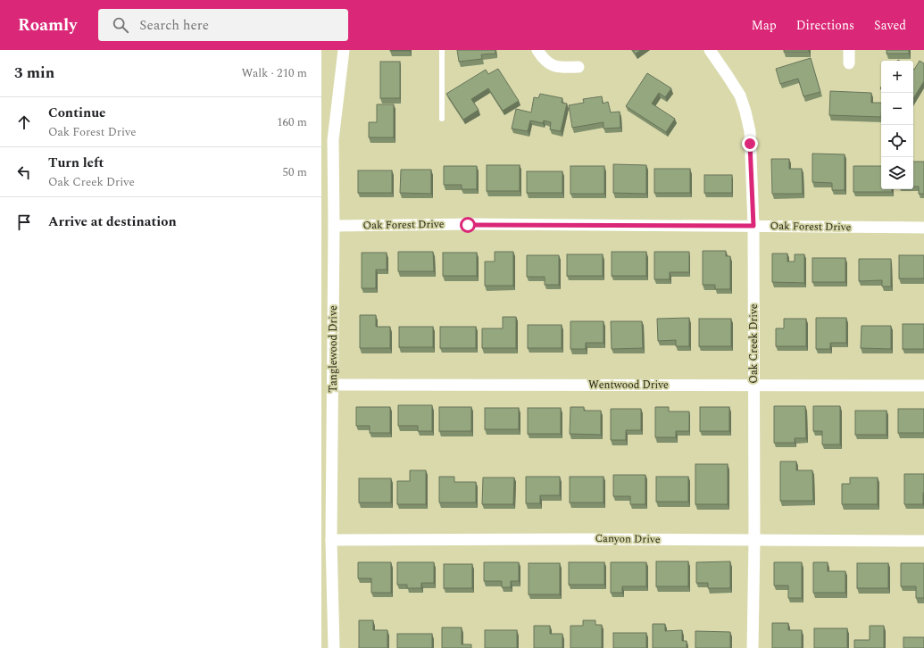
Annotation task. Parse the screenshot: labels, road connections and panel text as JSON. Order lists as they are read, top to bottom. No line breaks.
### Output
{"streets":{"street":["Oak Forest Drive","Oak Creek Drive","Tanglewood Drive","Wentwood Drive","Canyon Drive"]},"crossings":[["Oak Forest Drive","Oak Creek Drive"],["Oak Forest Drive","Tanglewood Drive"],["Oak Creek Drive","Wentwood Drive"],["Oak Creek Drive","Canyon Drive"],["Tanglewood Drive","Wentwood Drive"],["Tanglewood Drive","Canyon Drive"]],"page":{"header":"Roamly","search":"Search here","nav":["Map","Directions","Saved"],"heading":["3 min","Walk · 210 m"],"map_buttons":["+","−"],"list":[["Continue","Oak Forest Drive","160 m"],["Turn left","Oak Creek Drive","50 m"],"Arrive at destination"]}}
